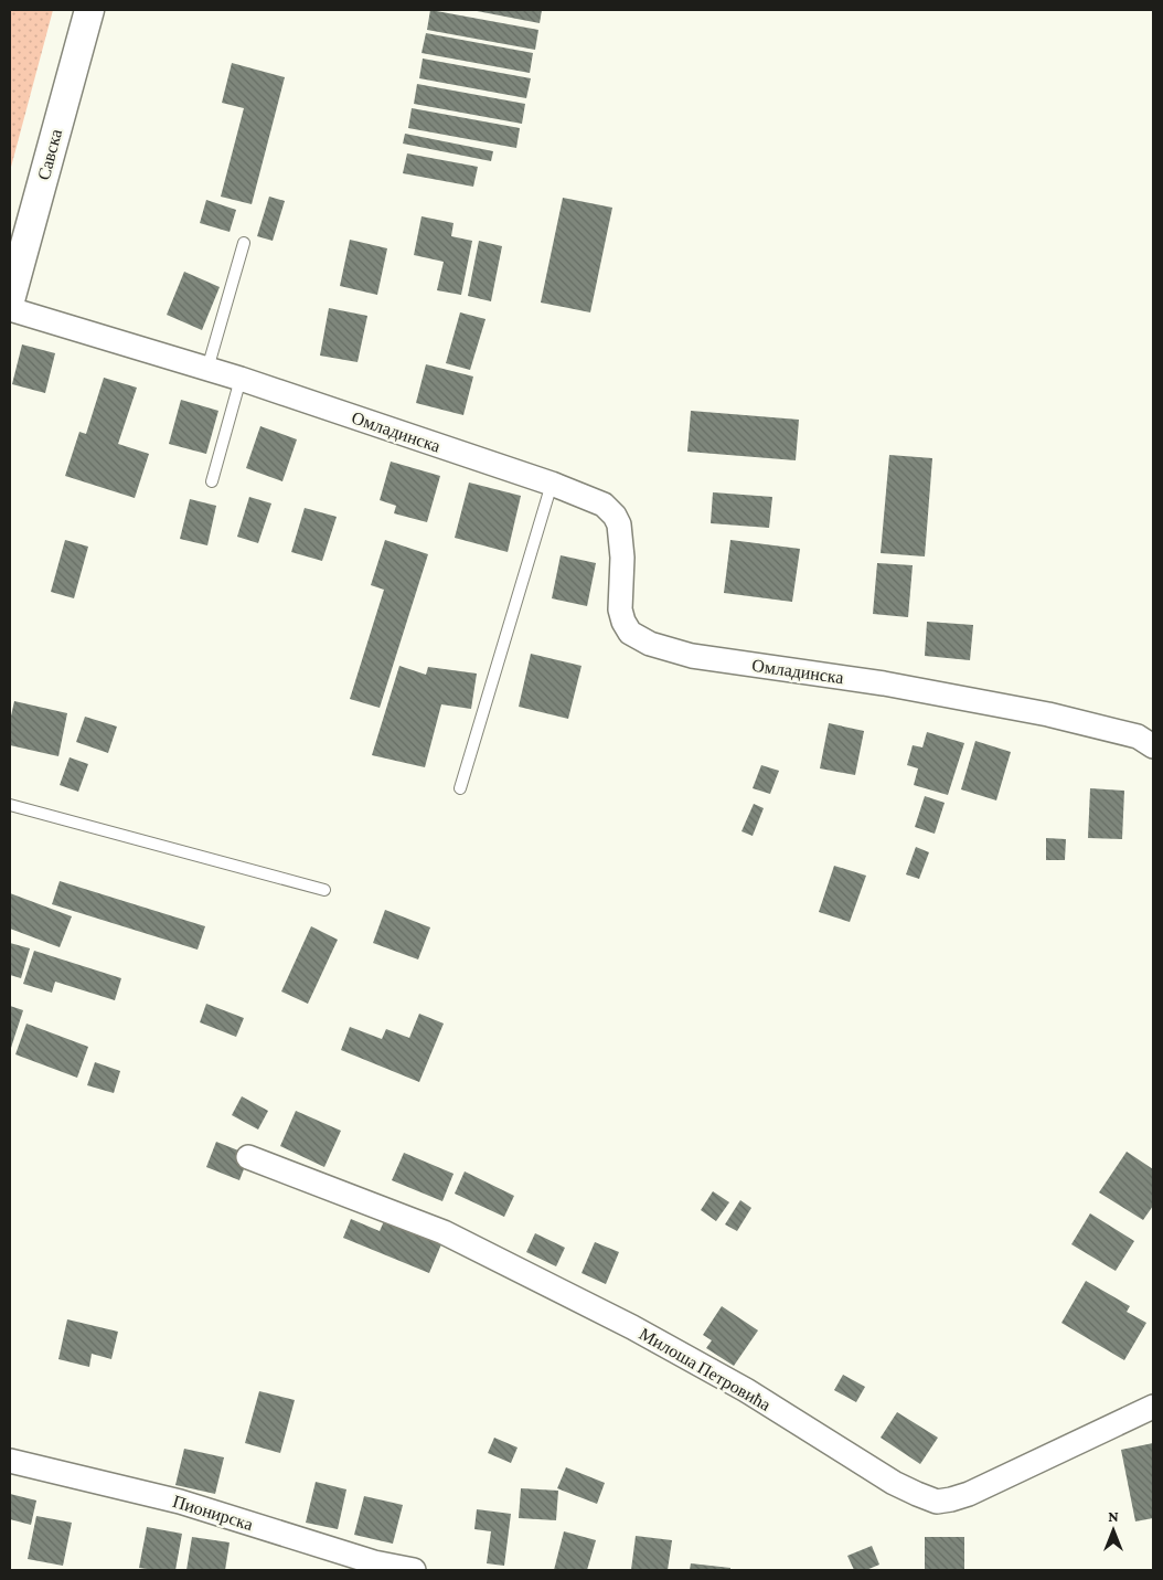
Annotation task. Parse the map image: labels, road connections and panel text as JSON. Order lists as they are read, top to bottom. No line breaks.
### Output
{"streets":{"street":["Савска","Омладинска","Милоша Петровића","Пионирска"]},"north":"top"}
